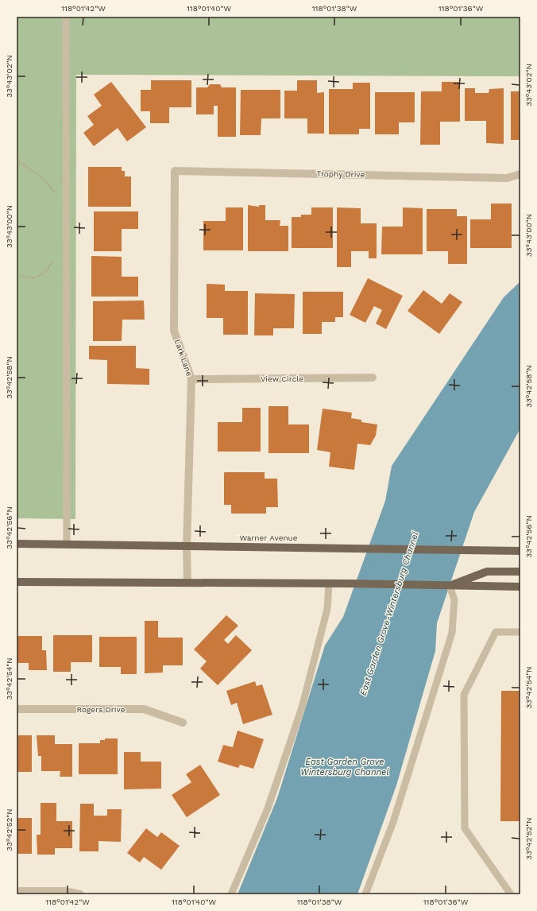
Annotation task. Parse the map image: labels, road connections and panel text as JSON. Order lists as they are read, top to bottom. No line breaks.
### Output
{"streets":{"main road":["Warner Avenue"],"street":["Trophy Drive","Lark Lane","View Circle","Rogers Drive"]},"crossings":[["Trophy Drive","Lark Lane"],["Lark Lane","View Circle"],["Lark Lane","Warner Avenue"]],"water":["East Garden Grove-Wintersburg Channel","East Garden Grove Wintersburg Channel"],"coordinates":["118°01'42\"W","118°01'40\"W","118°01'38\"W","118°01'36\"W","33°43'02\"N","33°43'00\"N","33°42'58\"N","33°42'56\"N","33°42'54\"N","33°42'52\"N"]}
